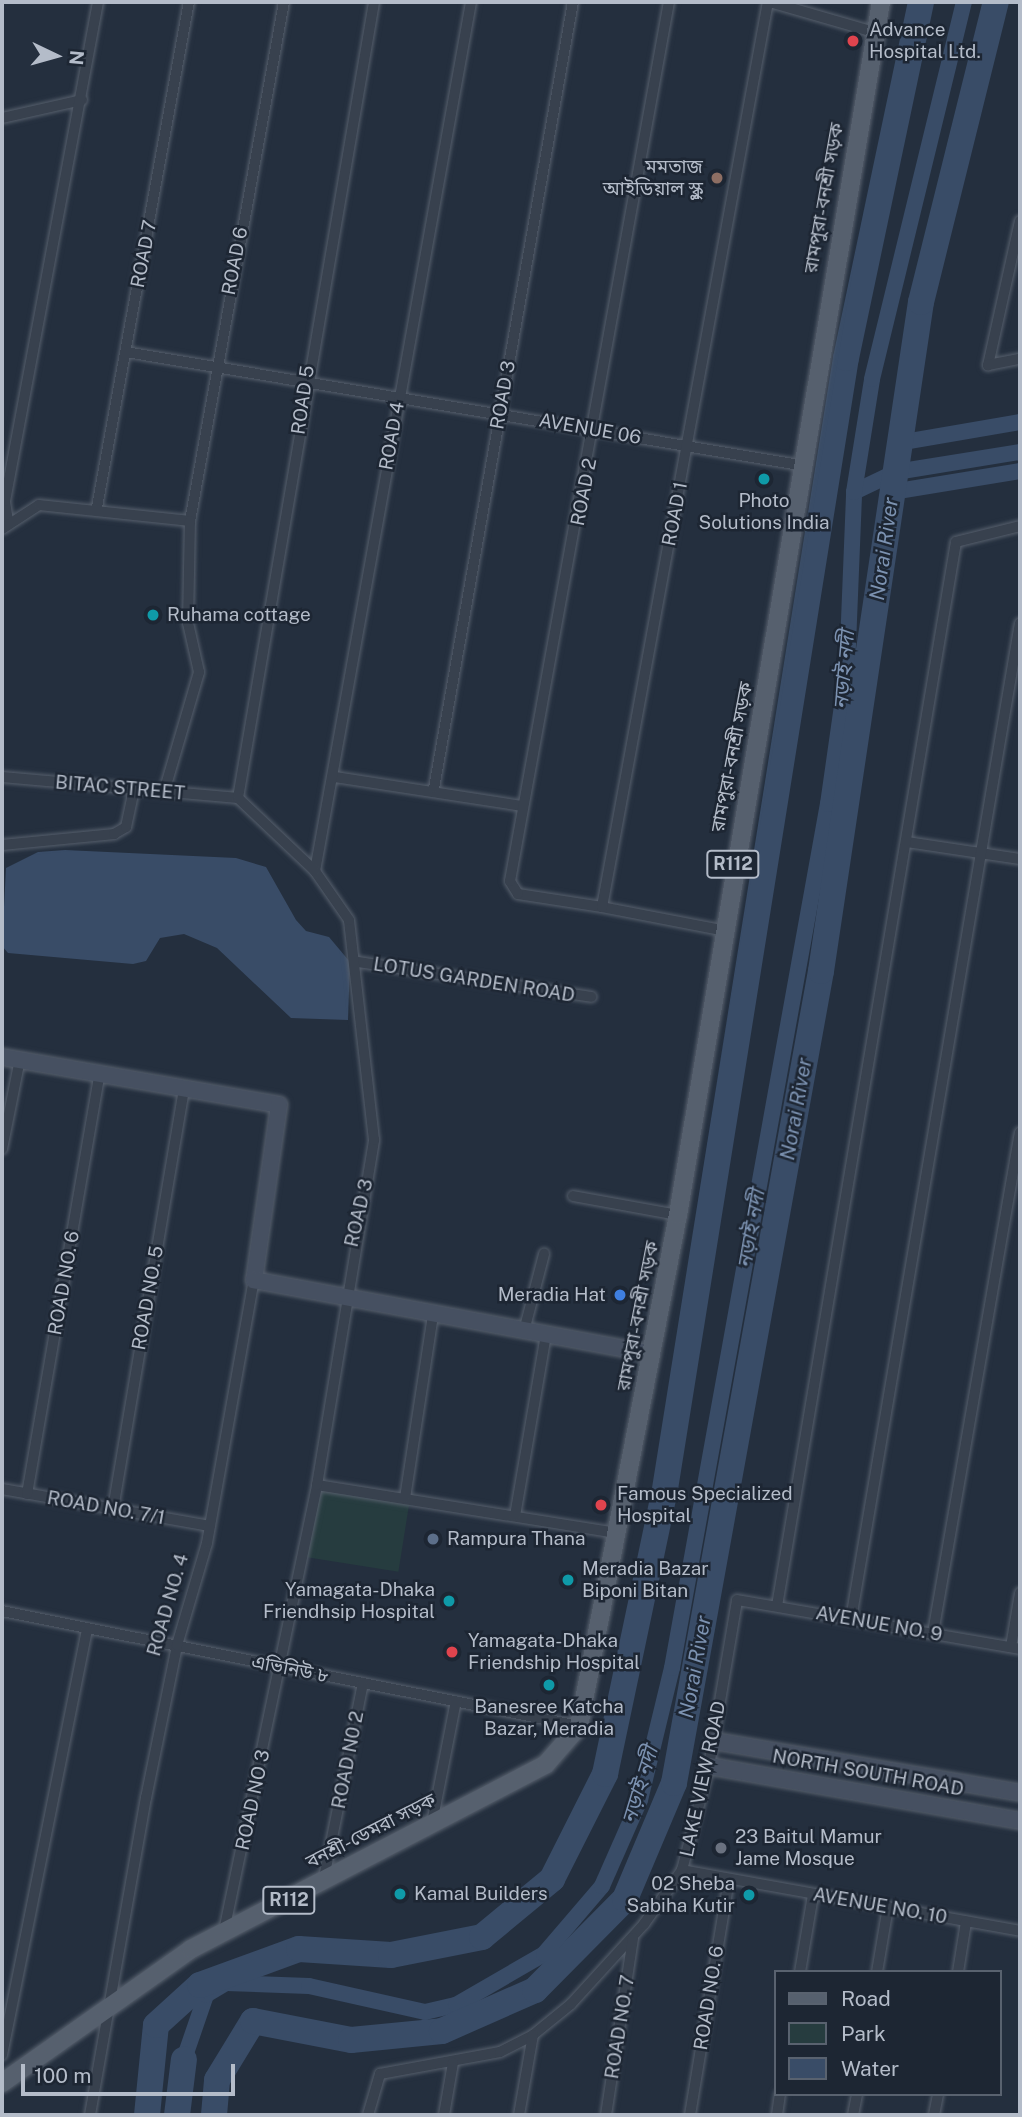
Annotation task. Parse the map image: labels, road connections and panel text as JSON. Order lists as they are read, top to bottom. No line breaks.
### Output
{"streets":{"main road":["রামপুরা-বনশ্রী সড়ক","R112","বনশ্রী-ডেমরা সড়ক"],"street":["ROAD 7","ROAD 6","ROAD 3","ROAD 5","AVENUE 06","ROAD 4","ROAD 2","ROAD 1","BITAC STREET","LOTUS GARDEN ROAD","ROAD NO. 6","ROAD NO. 5","ROAD NO. 7/1","ROAD NO. 4","AVENUE NO. 9","এভিনিউ ৮","ROAD N0 2","NORTH SOUTH ROAD","LAKE VIEW ROAD","ROAD NO 3","AVENUE NO. 10","ROAD NO. 7"]},"crossings":[["রামপুরা-বনশ্রী সড়ক","AVENUE 06"],["রামপুরা-বনশ্রী সড়ক","এভিনিউ ৮"],["রামপুরা-বনশ্রী সড়ক","বনশ্রী-ডেমরা সড়ক"],["ROAD 7","AVENUE 06"],["ROAD 6","AVENUE 06"],["ROAD 6","BITAC STREET"],["ROAD 3","ROAD 5"],["ROAD 3","AVENUE 06"],["ROAD 3","ROAD 4"],["ROAD 3","BITAC STREET"],["ROAD 3","LOTUS GARDEN ROAD"],["ROAD 3","এভিনিউ ৮"],["ROAD 3","ROAD NO 3"],["ROAD 5","AVENUE 06"],["ROAD 5","BITAC STREET"],["AVENUE 06","ROAD 4"],["AVENUE 06","ROAD 2"],["AVENUE 06","ROAD 1"],["ROAD 2","ROAD 1"],["ROAD NO. 6","ROAD NO. 7/1"],["ROAD NO. 6","AVENUE NO. 10"],["ROAD NO. 5","ROAD NO. 7/1"],["ROAD NO. 5","ROAD NO. 4"],["ROAD NO. 7/1","ROAD NO. 4"],["ROAD NO. 4","এভিনিউ ৮"],["ROAD NO. 4","বনশ্রী-ডেমরা সড়ক"],["AVENUE NO. 9","LAKE VIEW ROAD"],["এভিনিউ ৮","ROAD N0 2"],["এভিনিউ ৮","ROAD NO 3"],["এভিনিউ ৮","বনশ্রী-ডেমরা সড়ক"],["ROAD N0 2","বনশ্রী-ডেমরা সড়ক"],["NORTH SOUTH ROAD","LAKE VIEW ROAD"],["LAKE VIEW ROAD","AVENUE NO. 10"],["LAKE VIEW ROAD","ROAD NO. 7"],["ROAD NO 3","বনশ্রী-ডেমরা সড়ক"]],"water":["Norai River","নড়াই নদী"],"places":["Advance Hospital Ltd.","মমতাজ আইডিয়াল স্কুল","Photo Solutions India","Ruhama cottage","Meradia Hat","Famous Specialized Hospital","Rampura Thana","Meradia Bazar Biponi Bitan","Yamagata-Dhaka Friendhsip Hospital","Yamagata-Dhaka Friendship Hospital","Banesree Katcha Bazar, Meradia","23 Baitul Mamur Jame Mosque","Kamal Builders","02 Sheba Sabiha Kutir"],"legend":["Road","Park","Water"],"scale_bar":"100 m","north":"right"}
